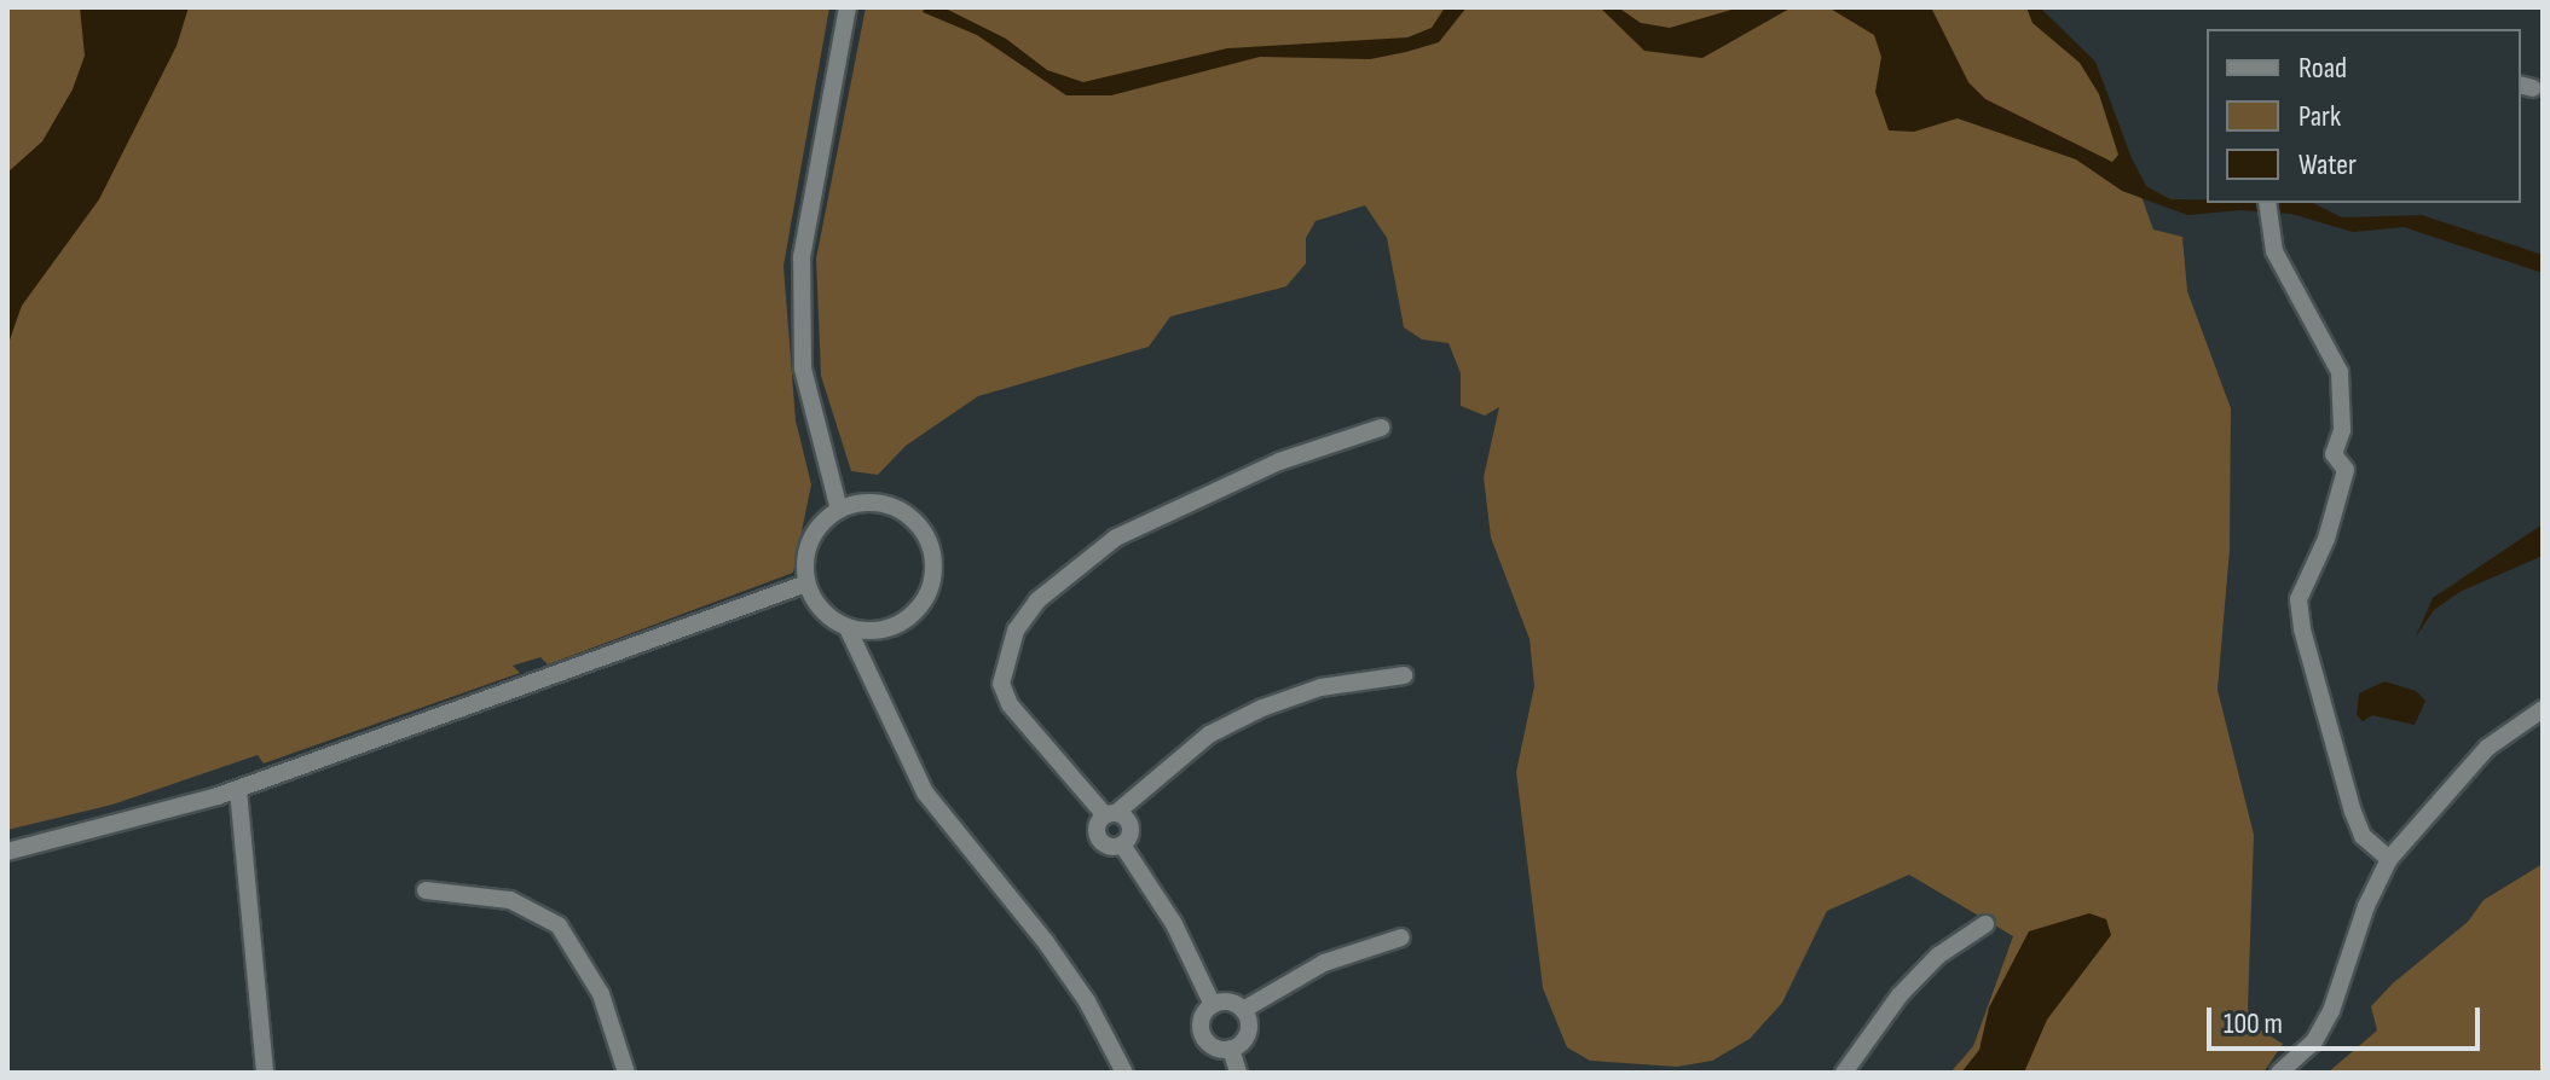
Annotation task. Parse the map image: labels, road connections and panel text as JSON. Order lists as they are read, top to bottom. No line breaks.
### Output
{"legend":["Road","Park","Water"],"scale_bar":"100 m"}
